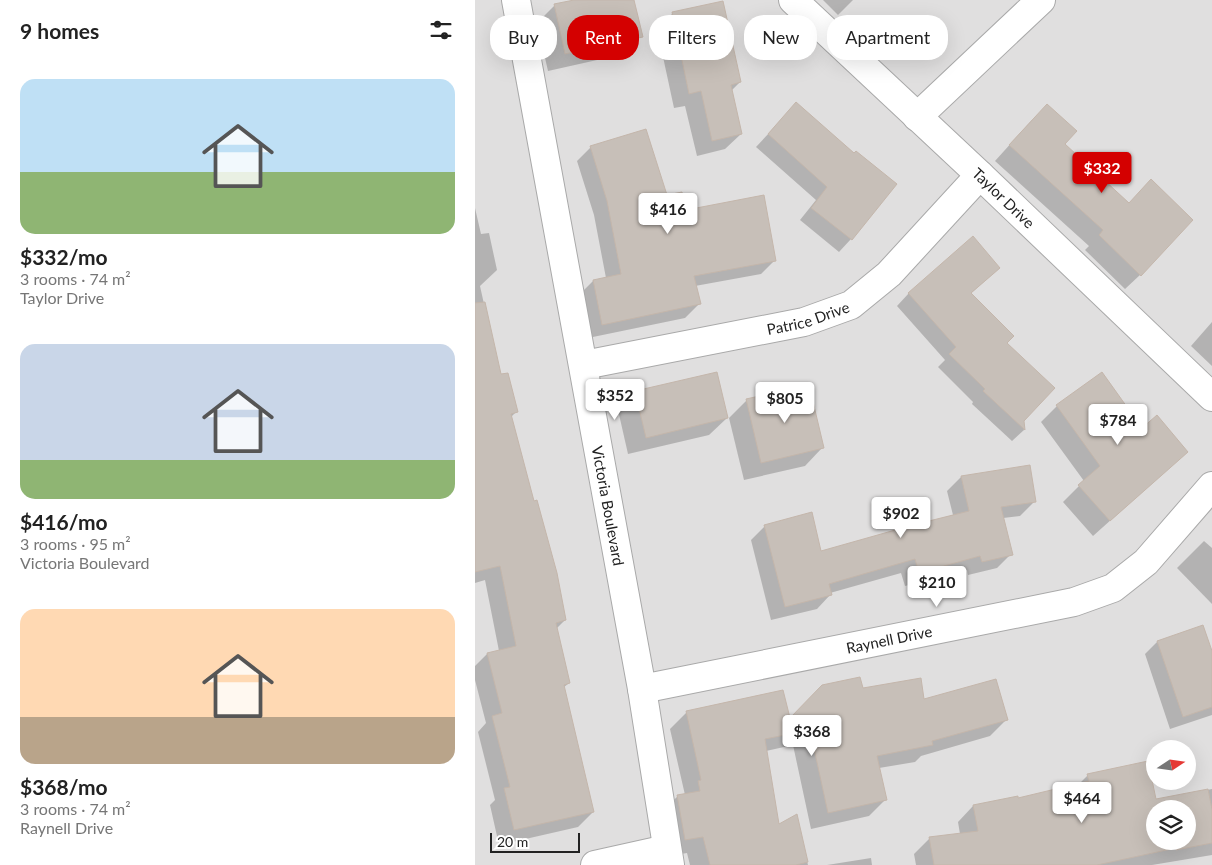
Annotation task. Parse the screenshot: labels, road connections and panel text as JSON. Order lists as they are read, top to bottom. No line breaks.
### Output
{"streets":{"street":["Taylor Drive","Patrice Drive","Victoria Boulevard","Raynell Drive"]},"crossings":[["Taylor Drive","Patrice Drive"],["Patrice Drive","Victoria Boulevard"],["Victoria Boulevard","Raynell Drive"]],"scale_bar":"20 m","north":"right","page":{"heading":"9 homes","chip":["Buy","Rent","Filters","New","Apartment"],"list":[{"name":"$332/mo","note":"3 rooms · 74 m² · Taylor Drive"},{"name":"$416/mo","note":"3 rooms · 95 m² · Victoria Boulevard"},{"name":"$368/mo","note":"3 rooms · 74 m² · Raynell Drive"}],"price":["$332","$416","$352","$805","$784","$902","$210","$368","$464"],"scale":"20 m"}}
